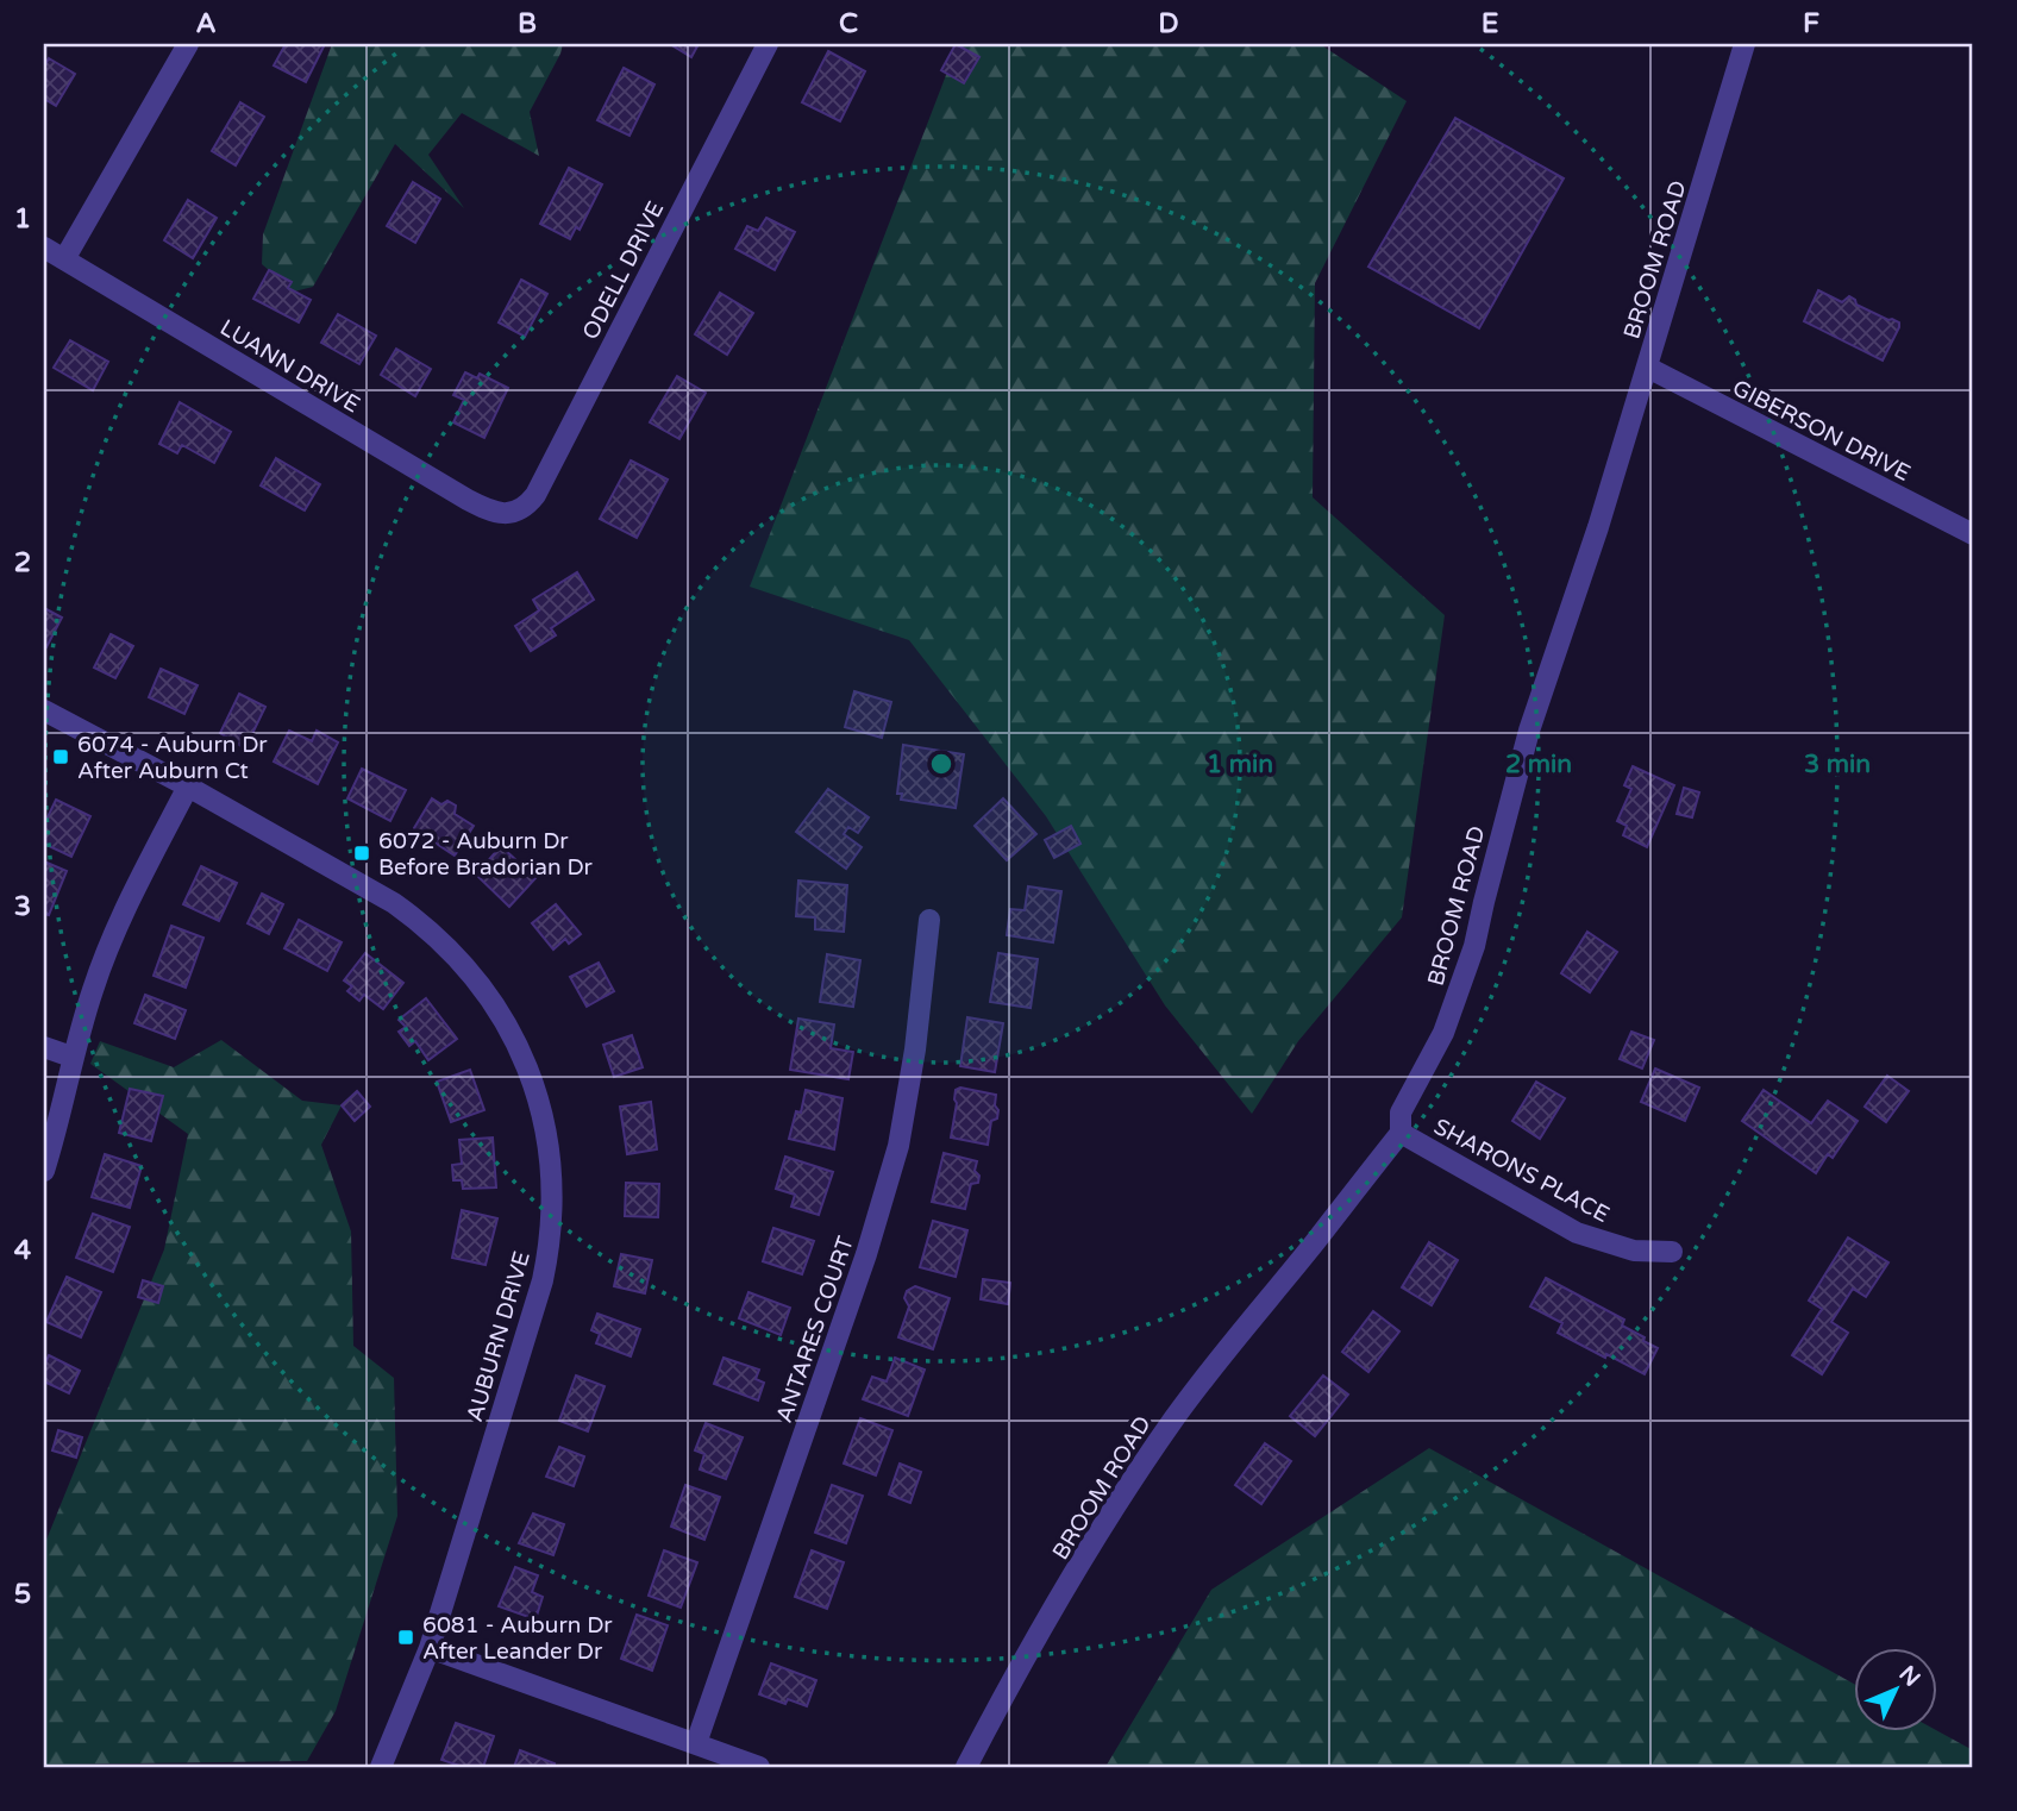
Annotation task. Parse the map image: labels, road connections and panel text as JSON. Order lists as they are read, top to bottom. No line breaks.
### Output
{"streets":{"street":["BROOM ROAD","ODELL DRIVE","LUANN DRIVE","GIBERSON DRIVE","SHARONS PLACE","ANTARES COURT","AUBURN DRIVE"]},"crossings":[["BROOM ROAD","GIBERSON DRIVE"],["BROOM ROAD","SHARONS PLACE"],["ODELL DRIVE","LUANN DRIVE"]],"places":{"transit":["6074 - Auburn Dr After Auburn Ct","6072 - Auburn Dr Before Bradorian Dr","6081 - Auburn Dr After Leander Dr"]},"north":"top right","grid":{"columns":["A","B","C","D","E","F"],"rows":["1","2","3","4","5"]},"rings":["1 min","2 min","3 min"]}
